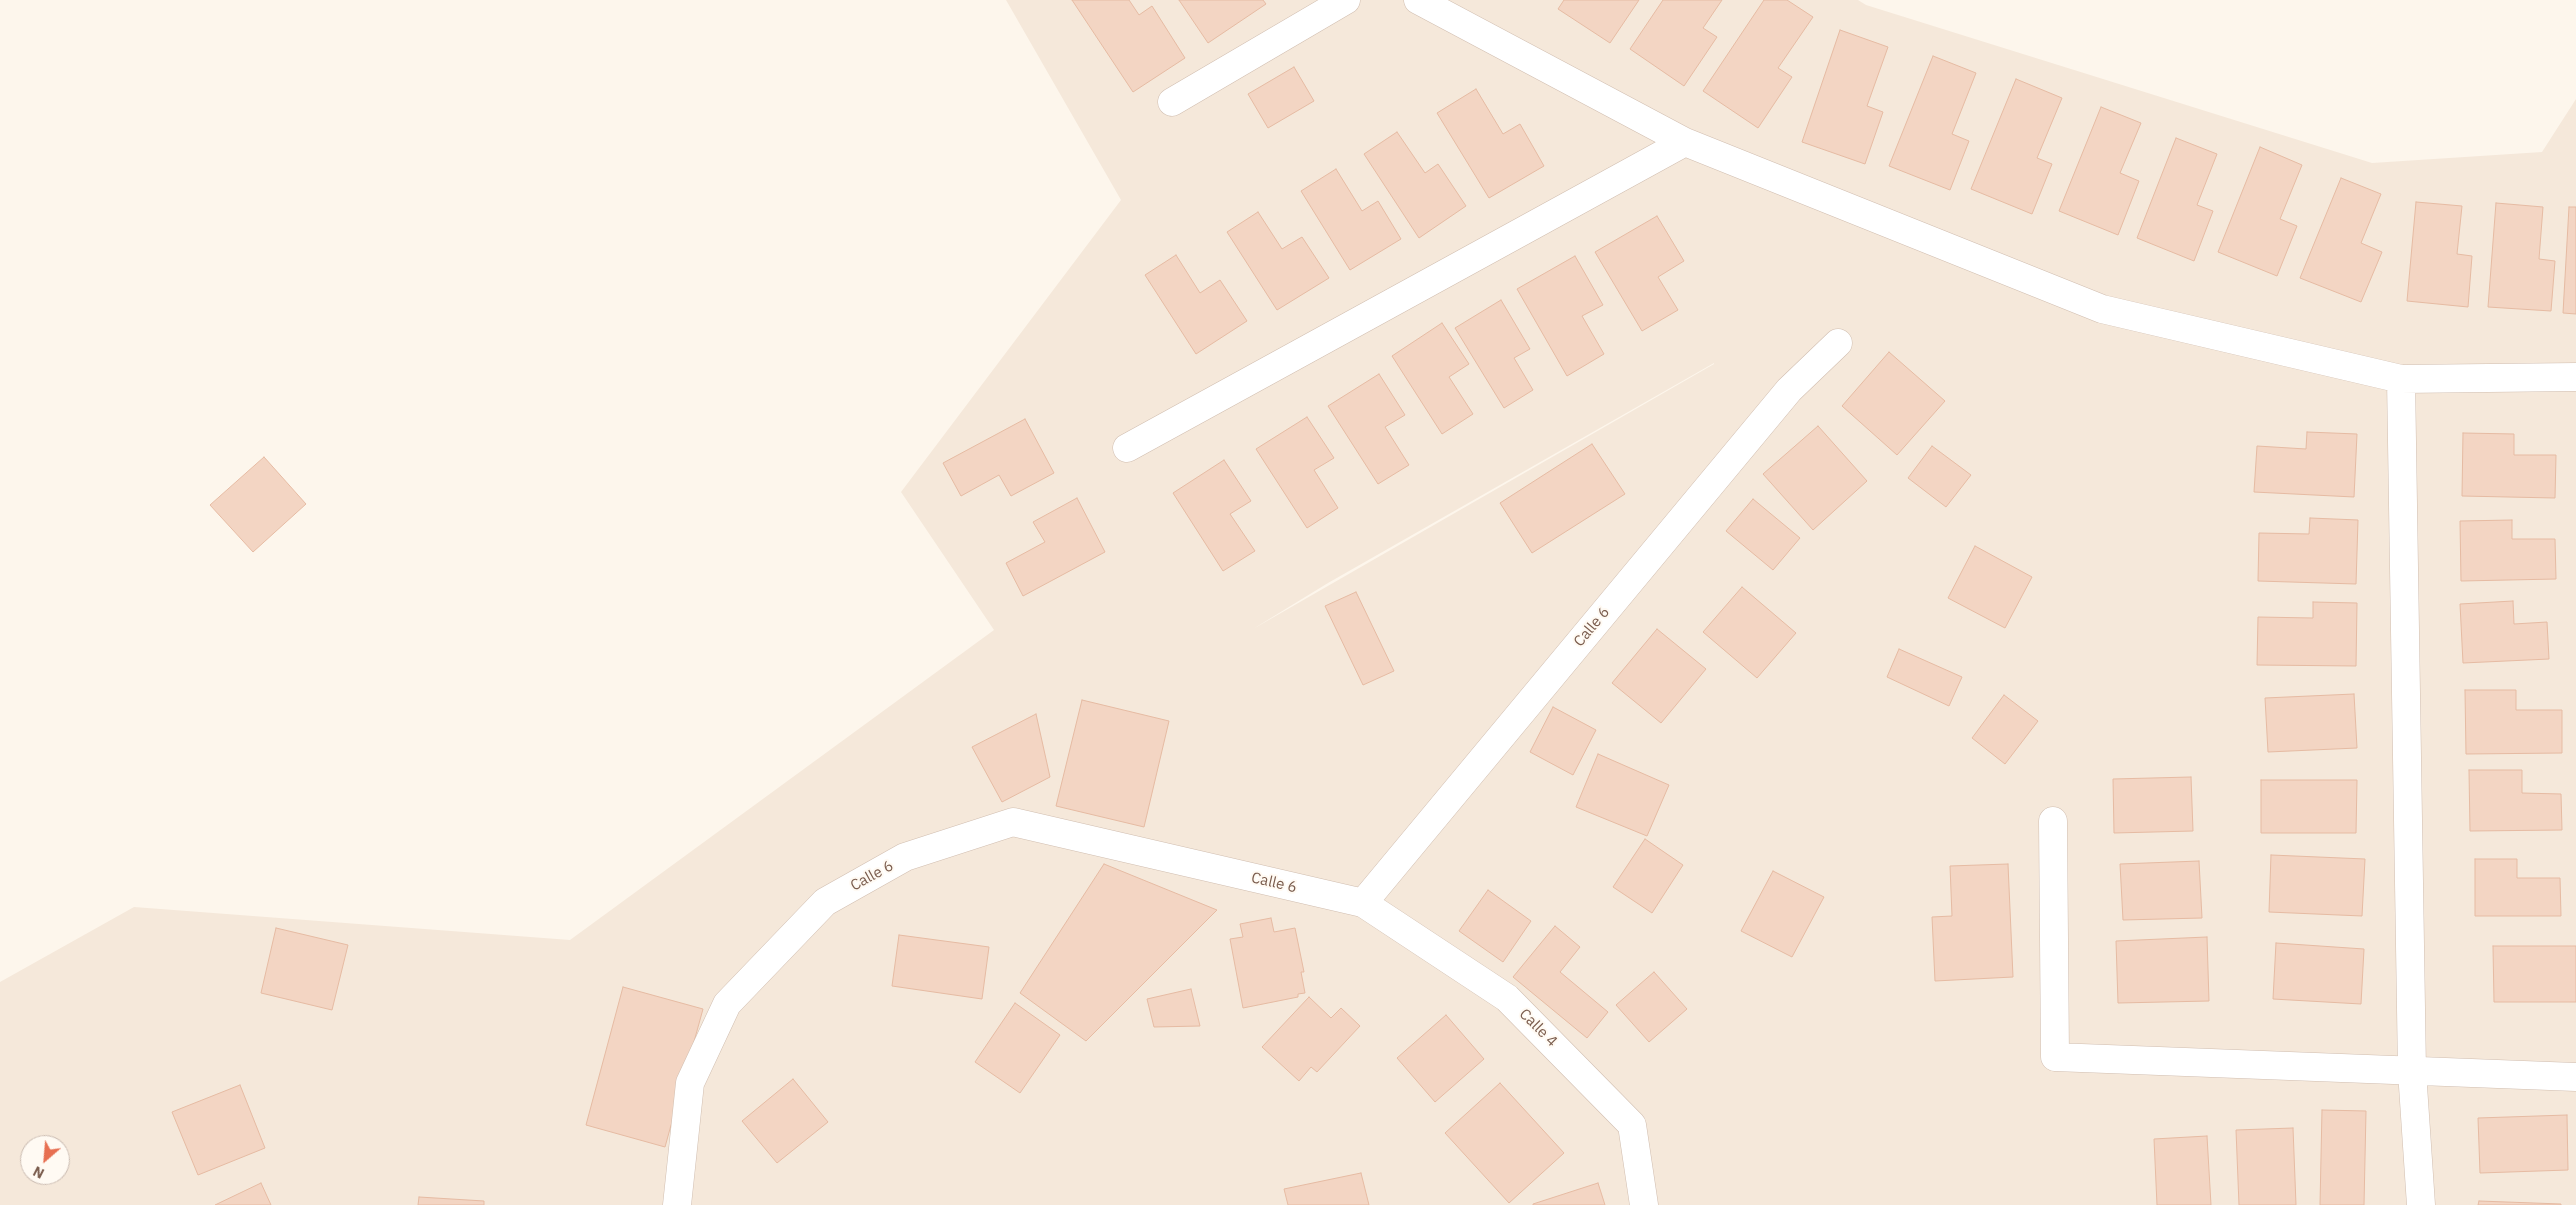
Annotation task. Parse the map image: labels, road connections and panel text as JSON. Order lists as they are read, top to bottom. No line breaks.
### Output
{"streets":{"street":["Calle 6","Calle 4"]},"crossings":[["Calle 6","Calle 4"]],"north":"bottom left"}
